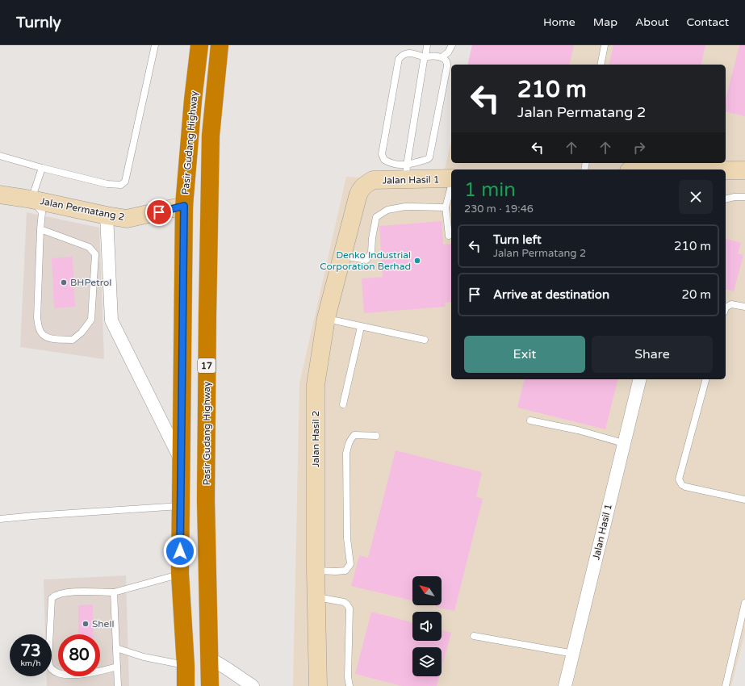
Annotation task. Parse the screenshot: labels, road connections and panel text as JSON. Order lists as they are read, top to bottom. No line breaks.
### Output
{"streets":{"highway":["Pasir Gudang Highway","17"],"street":["Jalan Hasil 1","Jalan Permatang 2","Jalan Hasil 2"]},"crossings":[["Pasir Gudang Highway","Jalan Permatang 2"],["Jalan Hasil 1","Jalan Hasil 2"]],"places":["Denko Industrial Corporation Berhad","BHPetrol","Shell"],"north":"top left","page":{"header":"Turnly","nav":["Home","Map","About","Contact"],"turn":["210 m","Jalan Permatang 2"],"heading":["1 min","230 m · 19:46"],"list":[{"name":"Turn left","note":"Jalan Permatang 2","value":"210 m"},{"name":"Arrive at destination","value":"20 m"}],"buttons":["Exit","Share"],"speed":"73 km/h","limit":"80"}}
